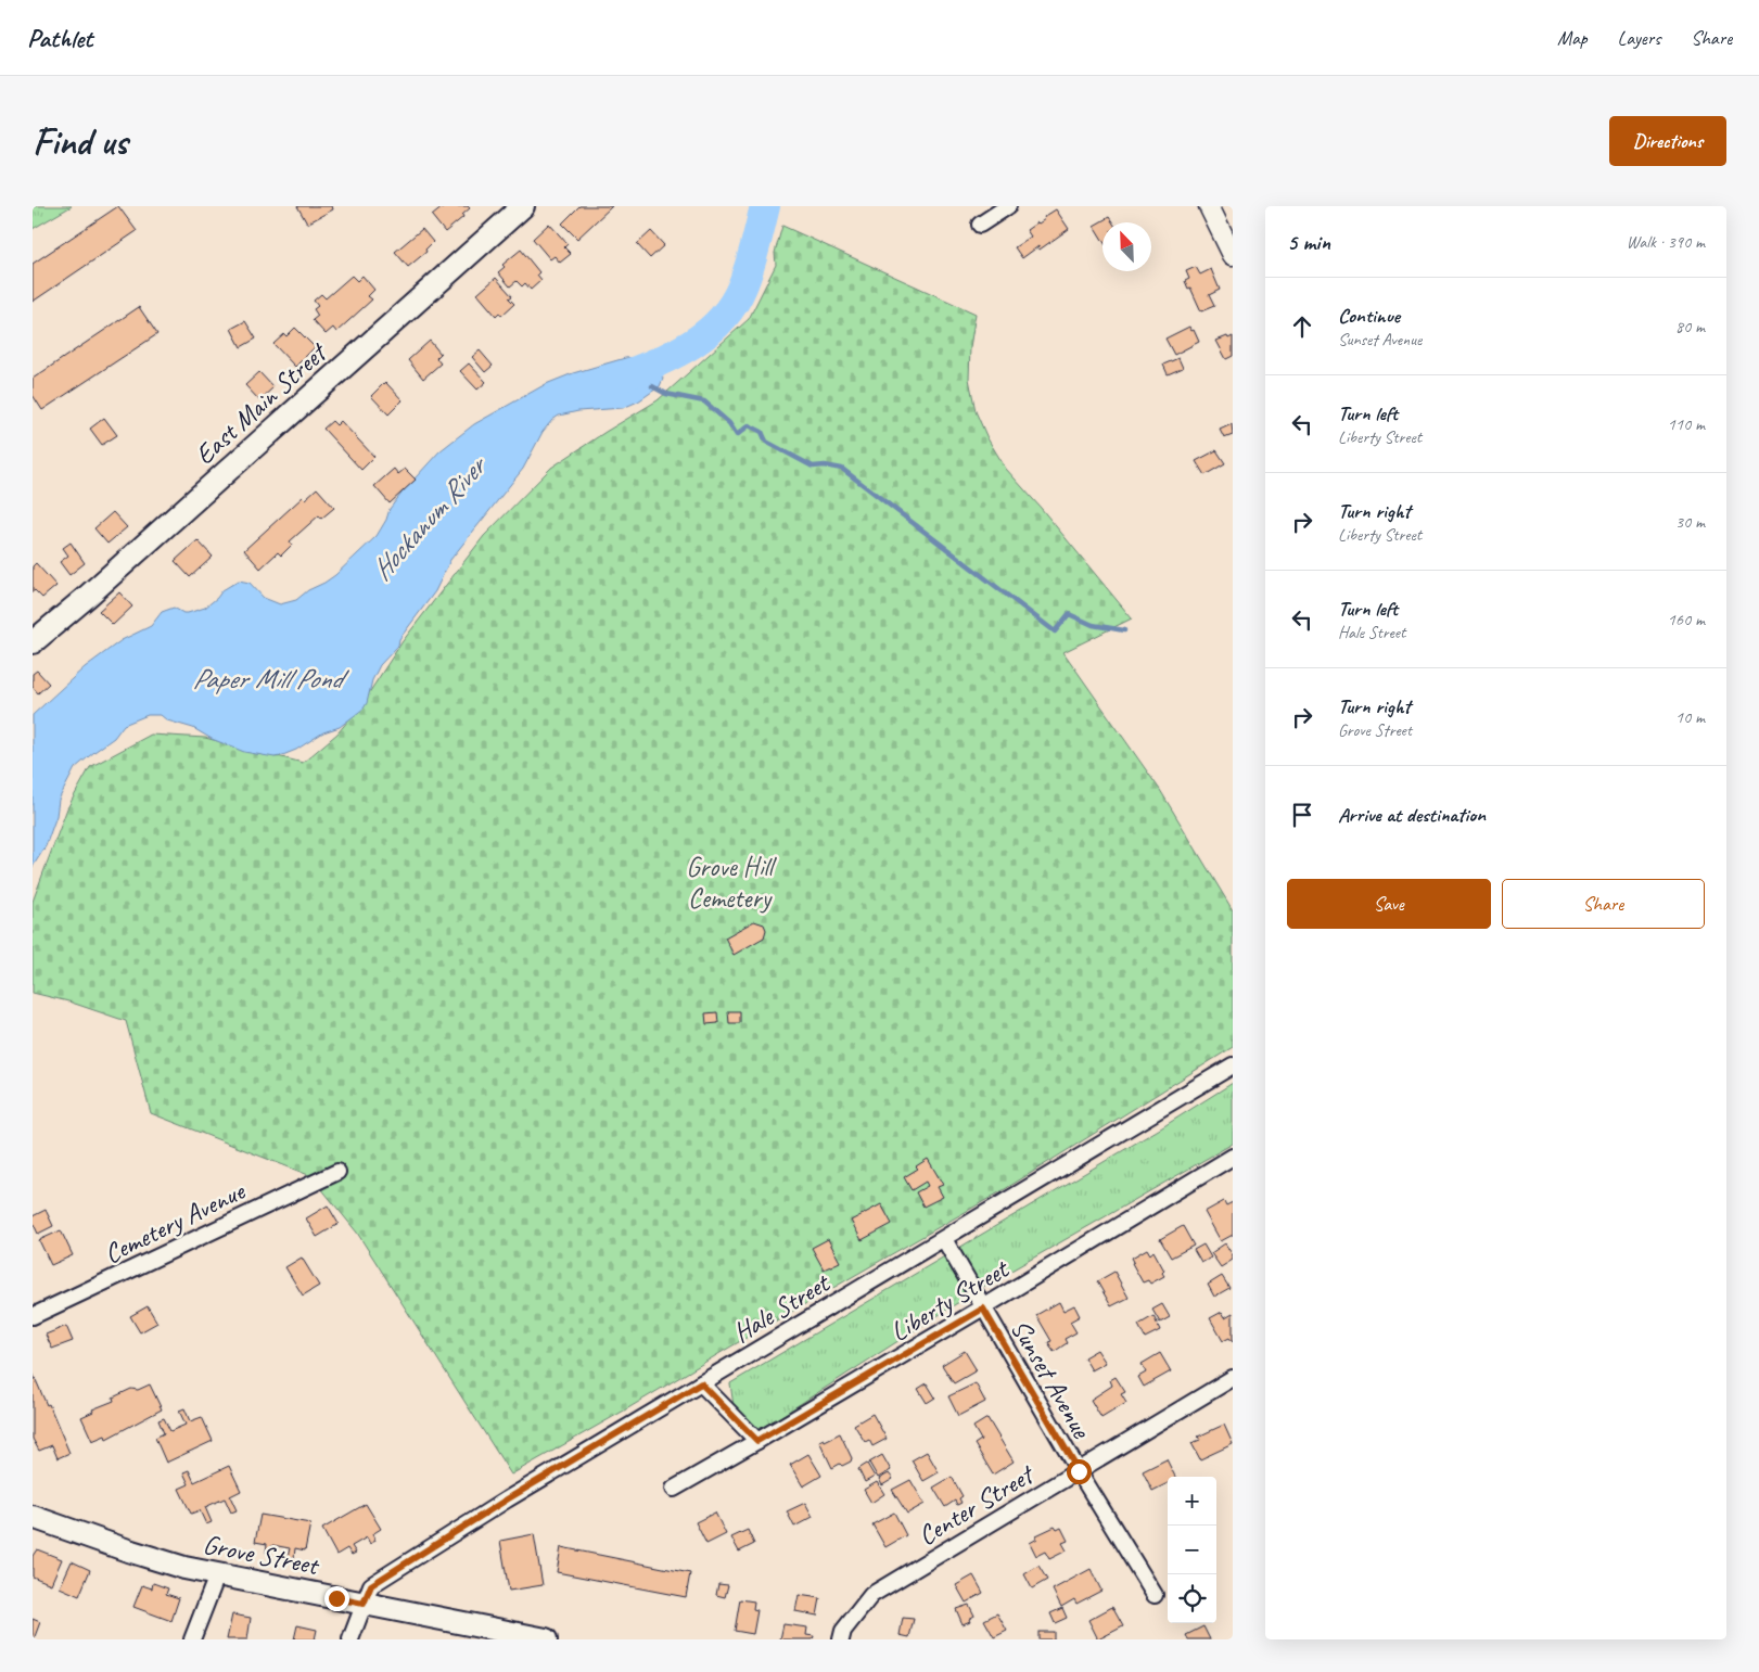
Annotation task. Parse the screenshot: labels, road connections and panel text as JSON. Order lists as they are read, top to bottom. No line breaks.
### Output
{"streets":{"main road":["East Main Street","Grove Street"],"street":["Cemetery Avenue","Liberty Street","Hale Street","Sunset Avenue","Center Street"]},"crossings":[["Liberty Street","Sunset Avenue"],["Hale Street","Sunset Avenue"],["Hale Street","Grove Street"],["Sunset Avenue","Center Street"]],"water":["Hockanum River","Paper Mill Pond"],"parks":["Grove Hill Cemetery"],"north":"top left","page":{"header":"Pathlet","nav":["Map","Layers","Share"],"buttons":["Directions",["Save","Share"]],"title":"Find us","heading":["5 min","Walk · 390 m"],"list":[["Continue","Sunset Avenue","80 m"],["Turn left","Liberty Street","110 m"],["Turn right","Liberty Street","30 m"],["Turn left","Hale Street","160 m"],["Turn right","Grove Street","10 m"],"Arrive at destination"],"map_buttons":["+","−"]}}
